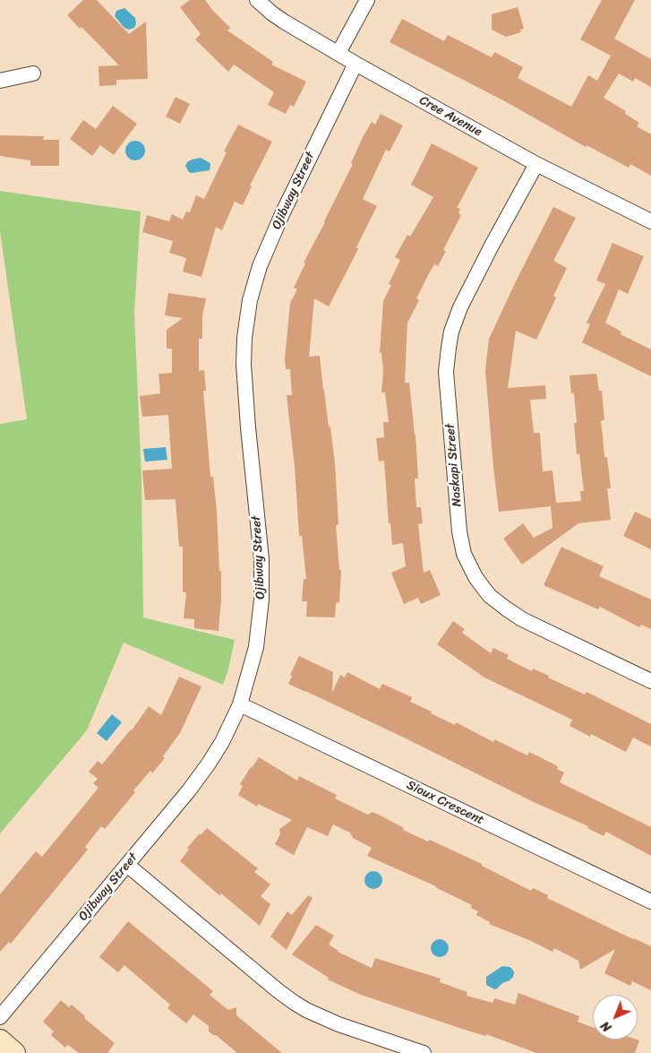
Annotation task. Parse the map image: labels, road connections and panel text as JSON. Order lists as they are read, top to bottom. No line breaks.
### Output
{"streets":{"street":["Cree Avenue","Ojibway Street","Naskapi Street","Sioux Crescent"]},"crossings":[["Cree Avenue","Ojibway Street"],["Cree Avenue","Naskapi Street"],["Ojibway Street","Sioux Crescent"]],"north":"bottom left"}
